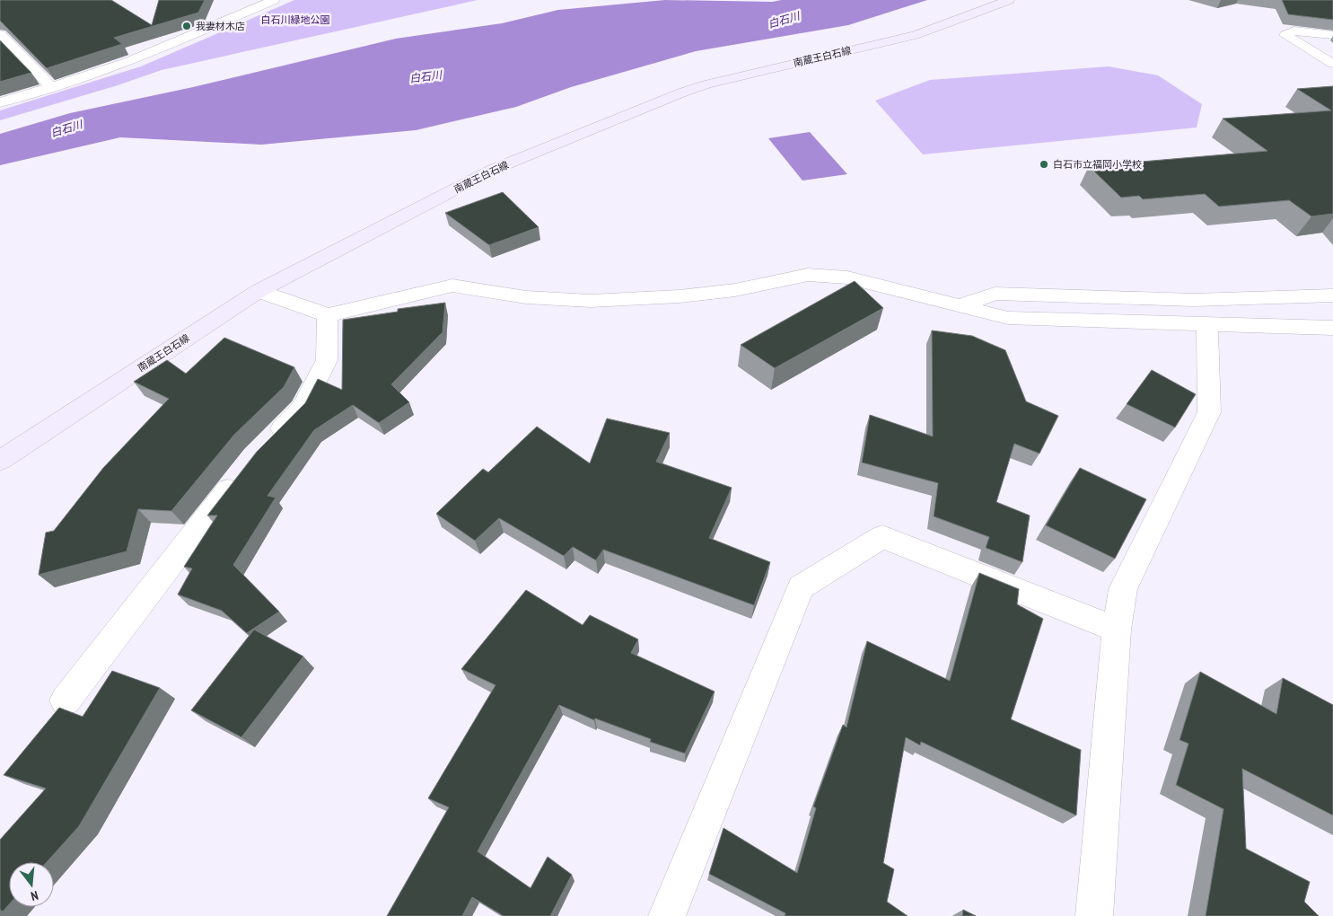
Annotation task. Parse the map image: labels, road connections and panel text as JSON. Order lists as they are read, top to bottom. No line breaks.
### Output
{"streets":{"main road":["南蔵王白石線"]},"water":["白石川"],"parks":["白石川緑地公園"],"places":["我妻材木店","白石市立福岡小学校"],"north":"bottom"}
